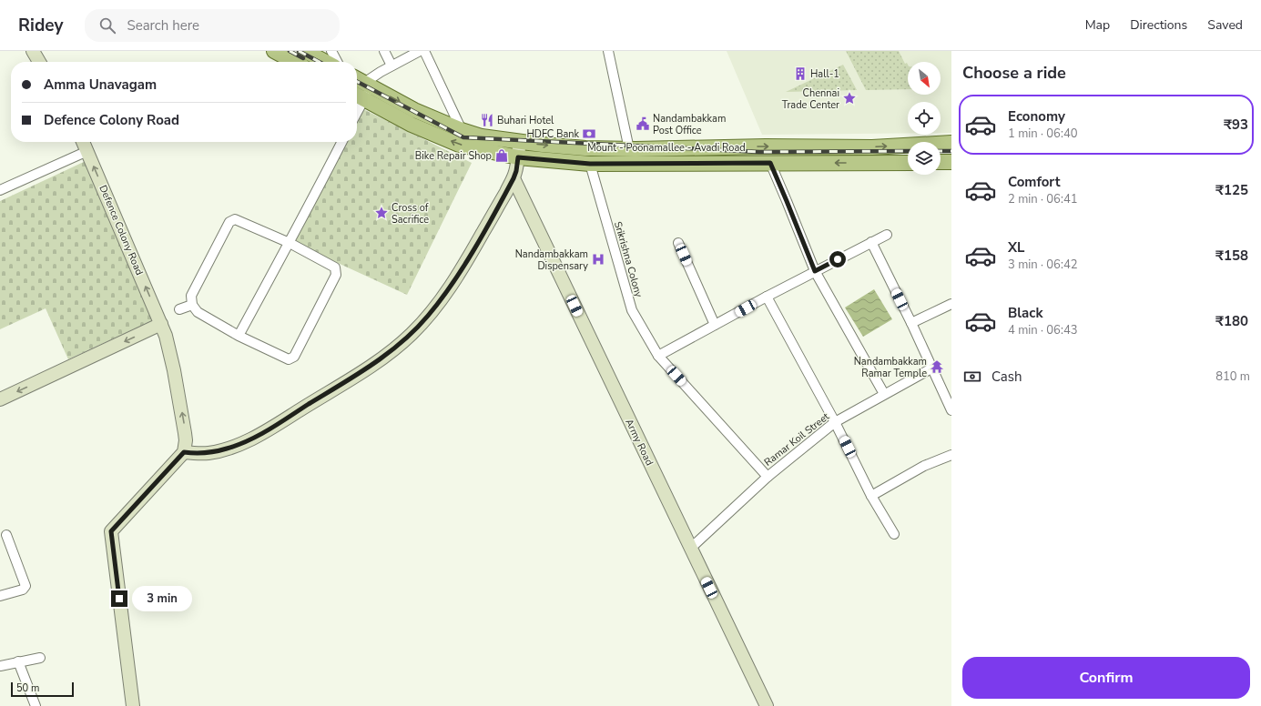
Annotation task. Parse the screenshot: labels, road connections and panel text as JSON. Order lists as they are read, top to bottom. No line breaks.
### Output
{"streets":{"main road":["Mount - Poonamallee - Avadi Road","Defence Colony Road","Army Road"],"street":["Srikrishna Colony","Ramar Koil Street"]},"crossings":[["Mount - Poonamallee - Avadi Road","Srikrishna Colony"],["Srikrishna Colony","Ramar Koil Street"],["Ramar Koil Street","Army Road"]],"one_way":["Defence Colony Road"],"places":{"building":["Hall-1"],"place":["Chennai Trade Center","Cross of Sacrifice"],"restaurant":["Buhari Hotel"],"public building":["Nandambakkam Post Office"],"bank":["HDFC Bank"],"shop":["Bike Repair Shop"],"hospital":["Nandambakkam Dispensary"],"temple":["Nandambakkam Ramar Temple"]},"scale_bar":"50 m","north":"bottom right","page":{"header":"Ridey","search":"Search here","nav":["Map","Directions","Saved"],"heading":"Choose a ride","banner":["Amma Unavagam","Defence Colony Road"],"list":[{"name":"Economy","note":"1 min · 06:40","value":"₹93"},{"name":"Comfort","note":"2 min · 06:41","value":"₹125"},{"name":"XL","note":"3 min · 06:42","value":"₹158"},{"name":"Black","note":"4 min · 06:43","value":"₹180"}],"pay":["Cash","810 m"],"bubble":"3 min","buttons":"Confirm","scale":"50 m"}}
